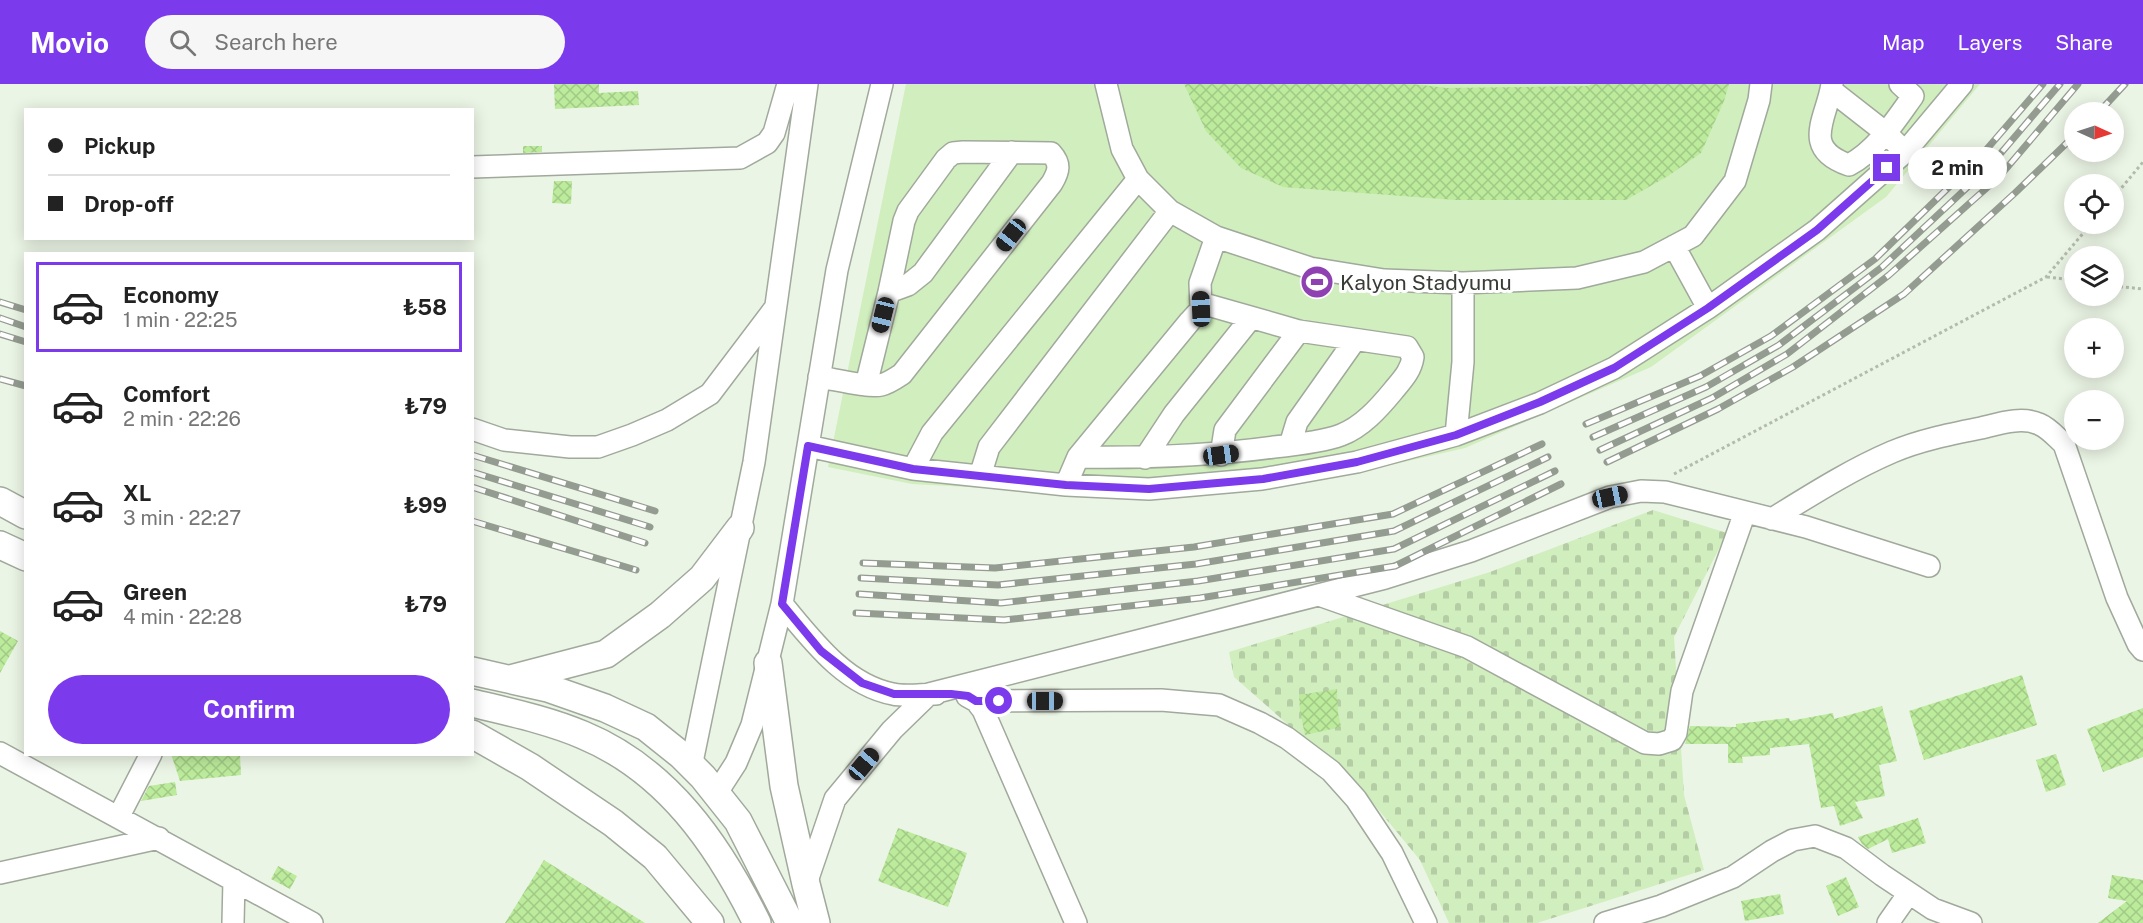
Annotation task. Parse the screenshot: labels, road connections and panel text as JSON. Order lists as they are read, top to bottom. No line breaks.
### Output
{"places":{"sports":["Kalyon Stadyumu"]},"north":"right","page":{"header":"Movio","search":"Search here","nav":["Map","Layers","Share"],"map_buttons":["+","−"],"banner":["Pickup","Drop-off"],"bubble":"2 min","list":[{"name":"Economy","note":"1 min · 22:25","value":"₺58"},{"name":"Comfort","note":"2 min · 22:26","value":"₺79"},{"name":"XL","note":"3 min · 22:27","value":"₺99"},{"name":"Green","note":"4 min · 22:28","value":"₺79"}],"buttons":"Confirm"}}
